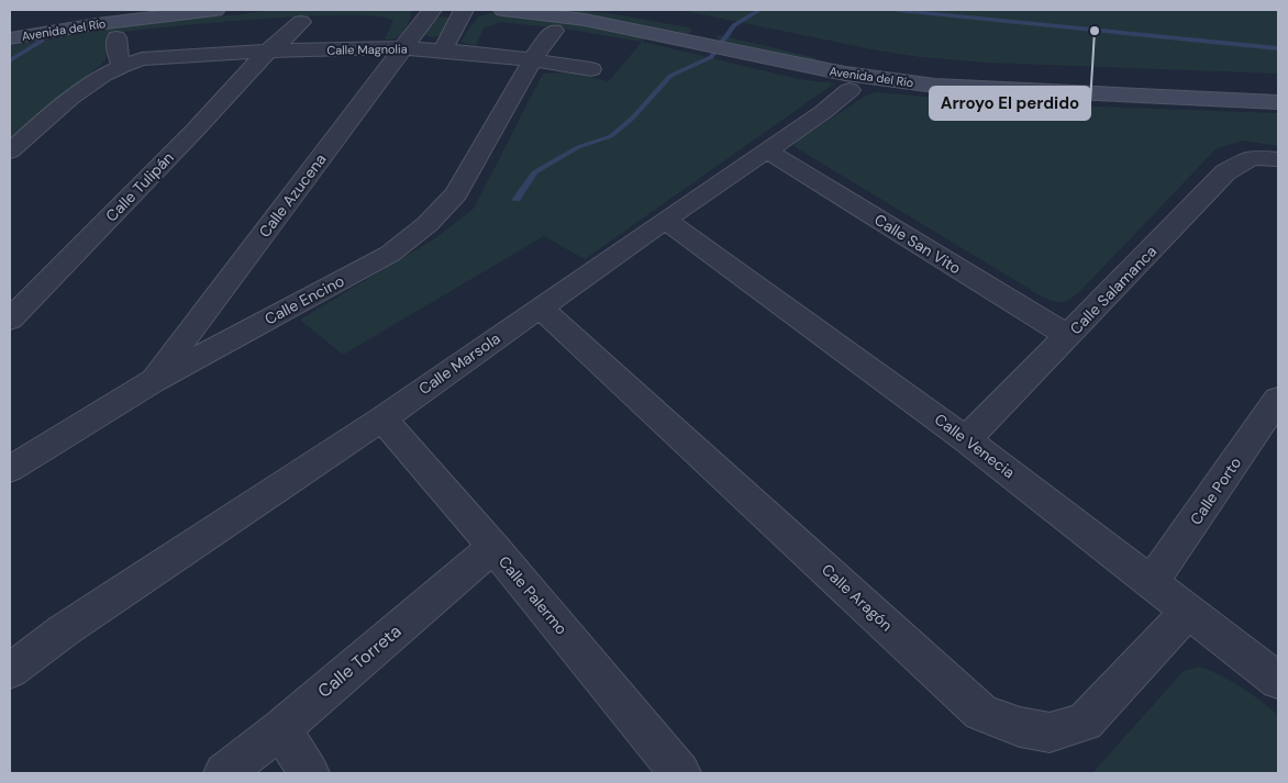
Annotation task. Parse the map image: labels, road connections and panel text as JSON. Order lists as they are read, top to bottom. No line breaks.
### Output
{"streets":{"street":["Avenida del Río","Calle Magnolia","Calle Tulipán","Calle Azucena","Calle San Vito","Calle Salamanca","Calle Encino","Calle Marsola","Calle Venecia","Calle Porto","Calle Palermo","Calle Aragón","Calle Torreta"]},"crossings":[["Avenida del Río","Calle Marsola"],["Calle Magnolia","Calle Tulipán"],["Calle Magnolia","Calle Azucena"],["Calle Magnolia","Calle Encino"],["Calle Azucena","Calle Encino"],["Calle San Vito","Calle Salamanca"],["Calle San Vito","Calle Marsola"],["Calle Salamanca","Calle Venecia"],["Calle Marsola","Calle Venecia"],["Calle Marsola","Calle Palermo"],["Calle Marsola","Calle Aragón"],["Calle Venecia","Calle Porto"],["Calle Venecia","Calle Aragón"],["Calle Palermo","Calle Torreta"]],"places":["Arroyo El perdido"]}
